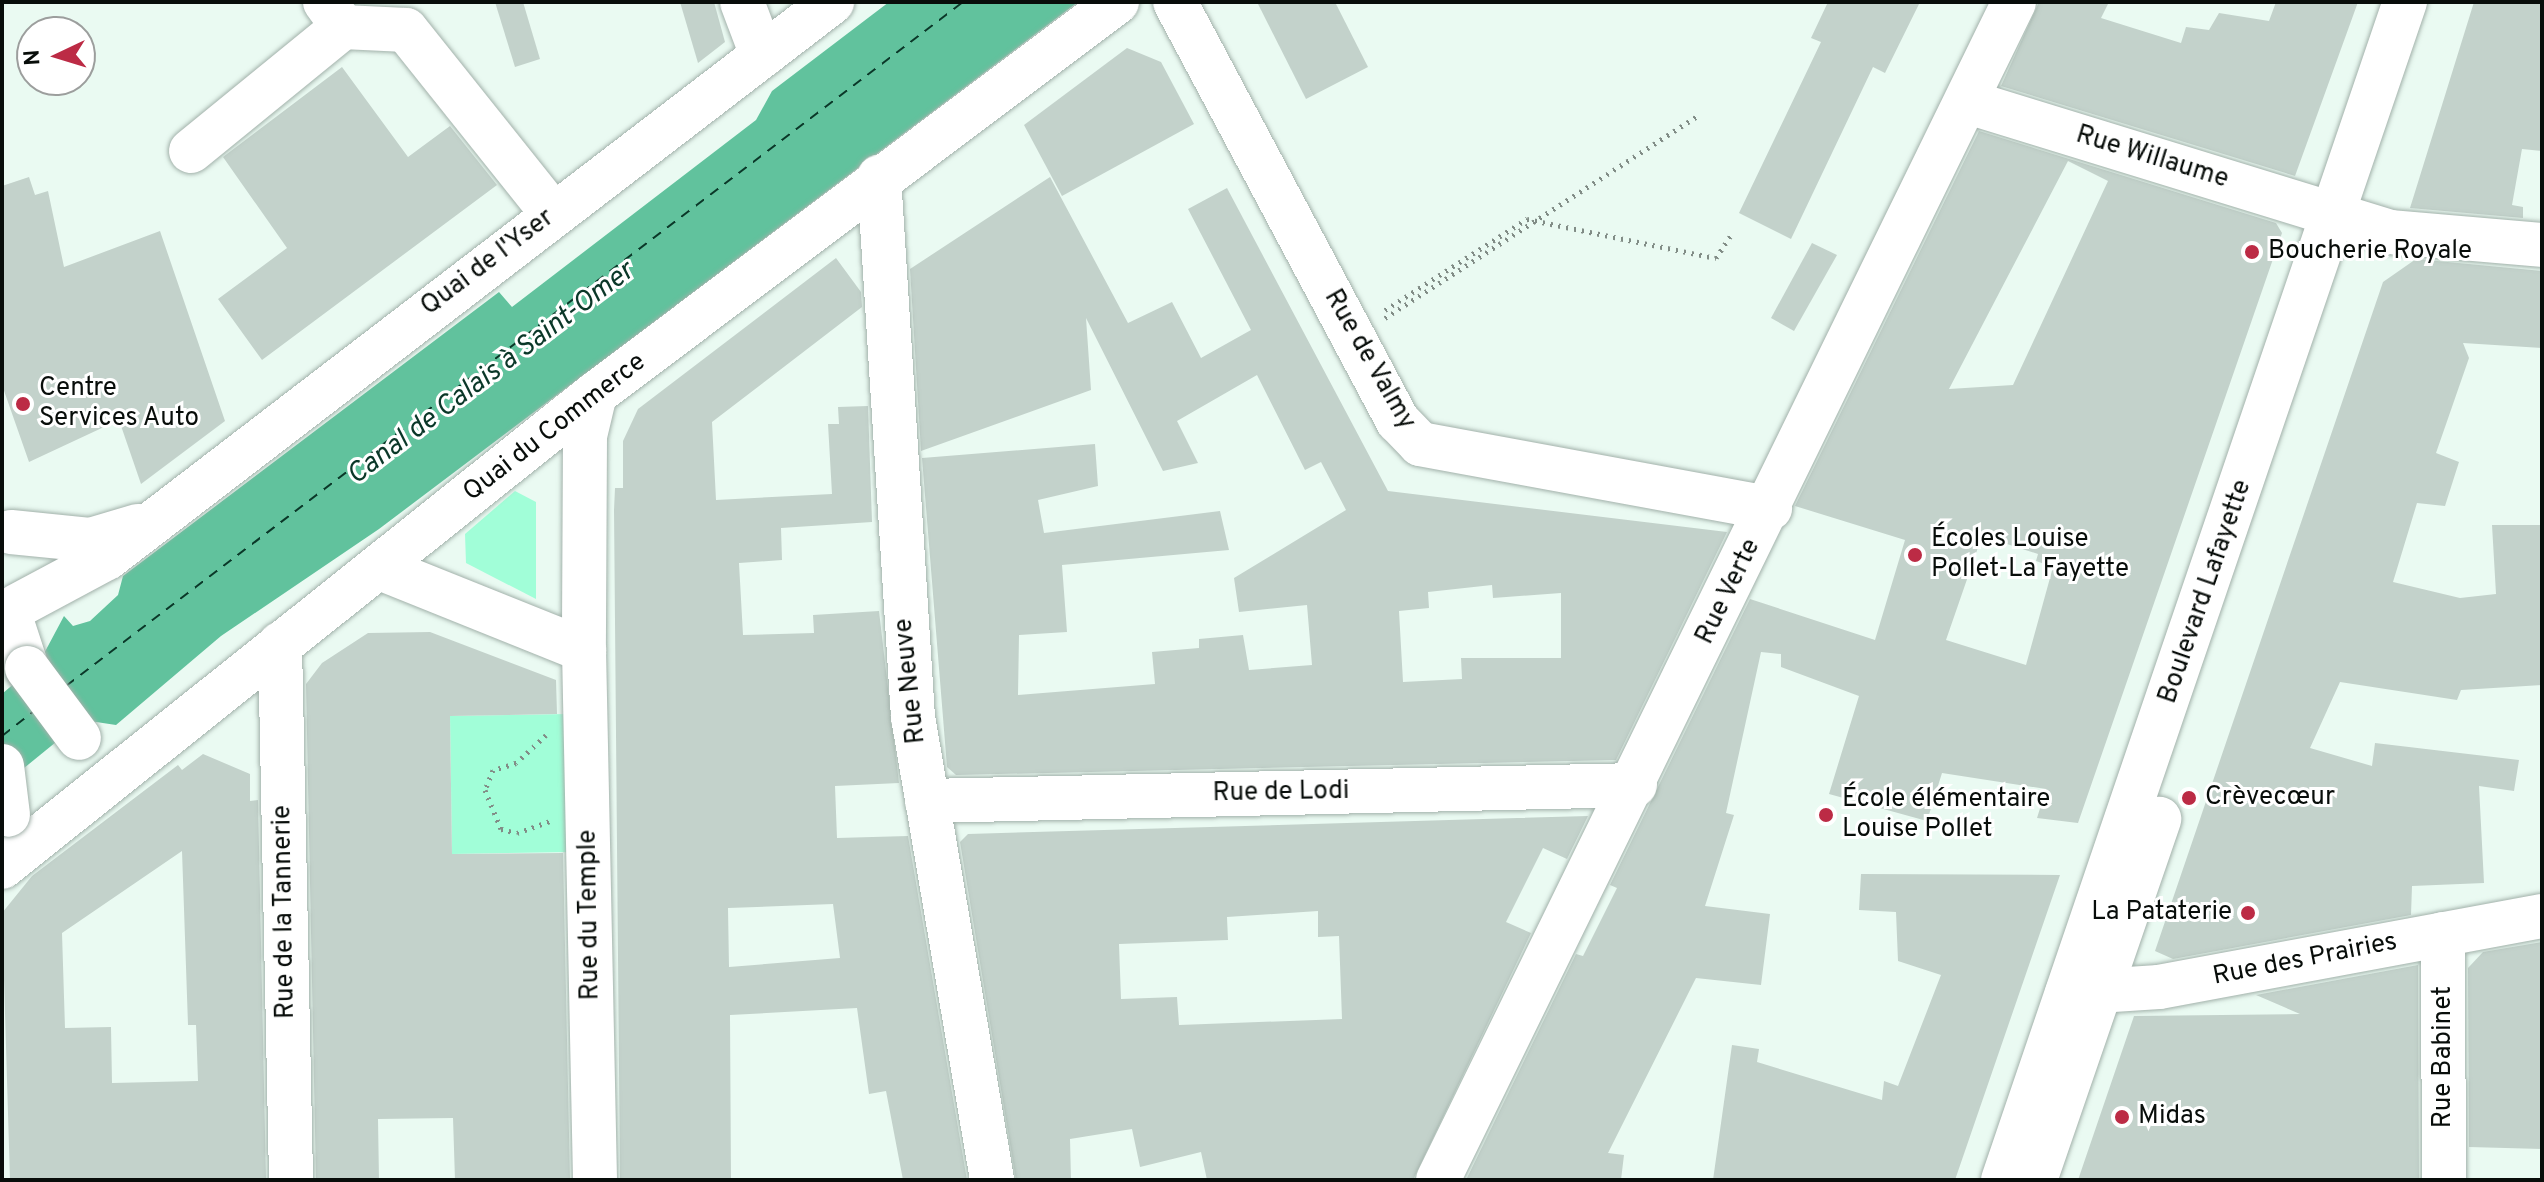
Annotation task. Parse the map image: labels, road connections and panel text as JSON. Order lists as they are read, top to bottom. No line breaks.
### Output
{"streets":{"street":["Rue Willaume","Quai de l'Yser","Rue de Valmy","Quai du Commerce","Rue Verte","Boulevard Lafayette","Rue Neuve","Rue de Lodi","Rue de la Tannerie","Rue du Temple","Rue des Prairies","Rue Babinet"]},"crossings":[["Rue Willaume","Rue Verte"],["Rue Willaume","Boulevard Lafayette"],["Rue de Valmy","Rue Verte"],["Quai du Commerce","Rue Neuve"],["Quai du Commerce","Rue de la Tannerie"],["Quai du Commerce","Rue du Temple"],["Rue Verte","Rue de Lodi"],["Boulevard Lafayette","Rue des Prairies"],["Rue Neuve","Rue de Lodi"],["Rue des Prairies","Rue Babinet"]],"water":["Canal de Calais à Saint-Omer"],"places":["Boucherie Royale","Centre Services Auto","Écoles Louise Pollet-La Fayette","Crèvecœur","École élémentaire Louise Pollet","La Pataterie","Midas"],"north":"left"}
